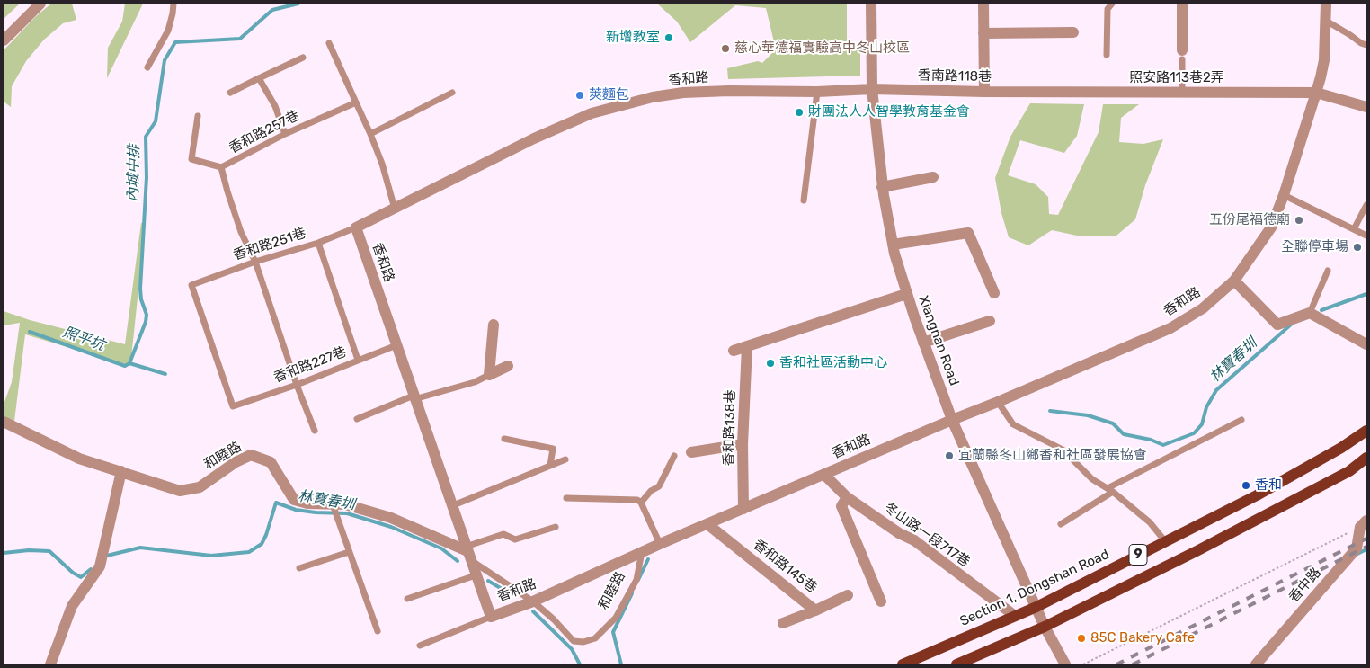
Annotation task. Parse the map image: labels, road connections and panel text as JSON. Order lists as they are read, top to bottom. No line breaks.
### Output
{"streets":{"main road":["9","Section 1, Dongshan Road"],"street":["香南路118巷","照安路113巷2弄","香和路","Xiangnan Road","香和路138巷","和睦路","冬山路一段717巷","香和路145巷","香中路"],"lane":["香和路257巷","香和路251巷","香和路227巷"]},"crossings":[["香南路118巷","照安路113巷2弄"],["香南路118巷","香和路"],["香南路118巷","Xiangnan Road"],["照安路113巷2弄","香和路"],["香和路","香和路251巷"],["香和路","Xiangnan Road"],["香和路","香和路227巷"],["香和路","香和路138巷"],["香和路","和睦路"],["香和路","冬山路一段717巷"],["香和路","香和路145巷"],["香和路257巷","香和路251巷"],["香和路257巷","香和路227巷"],["香和路251巷","香和路227巷"],["Xiangnan Road","9"],["Xiangnan Road","Section 1, Dongshan Road"],["冬山路一段717巷","Section 1, Dongshan Road"]],"water":["內城中排","照平坑","林寶春圳"],"places":["新增教室","慈心華德福實驗高中冬山校區","莢麵包","財團法人人智學教育基金會","五份尾福德廟","全聯停車場","香和社區活動中心","宜蘭縣冬山鄉香和社區發展協會","香和","85C Bakery Cafe"]}
